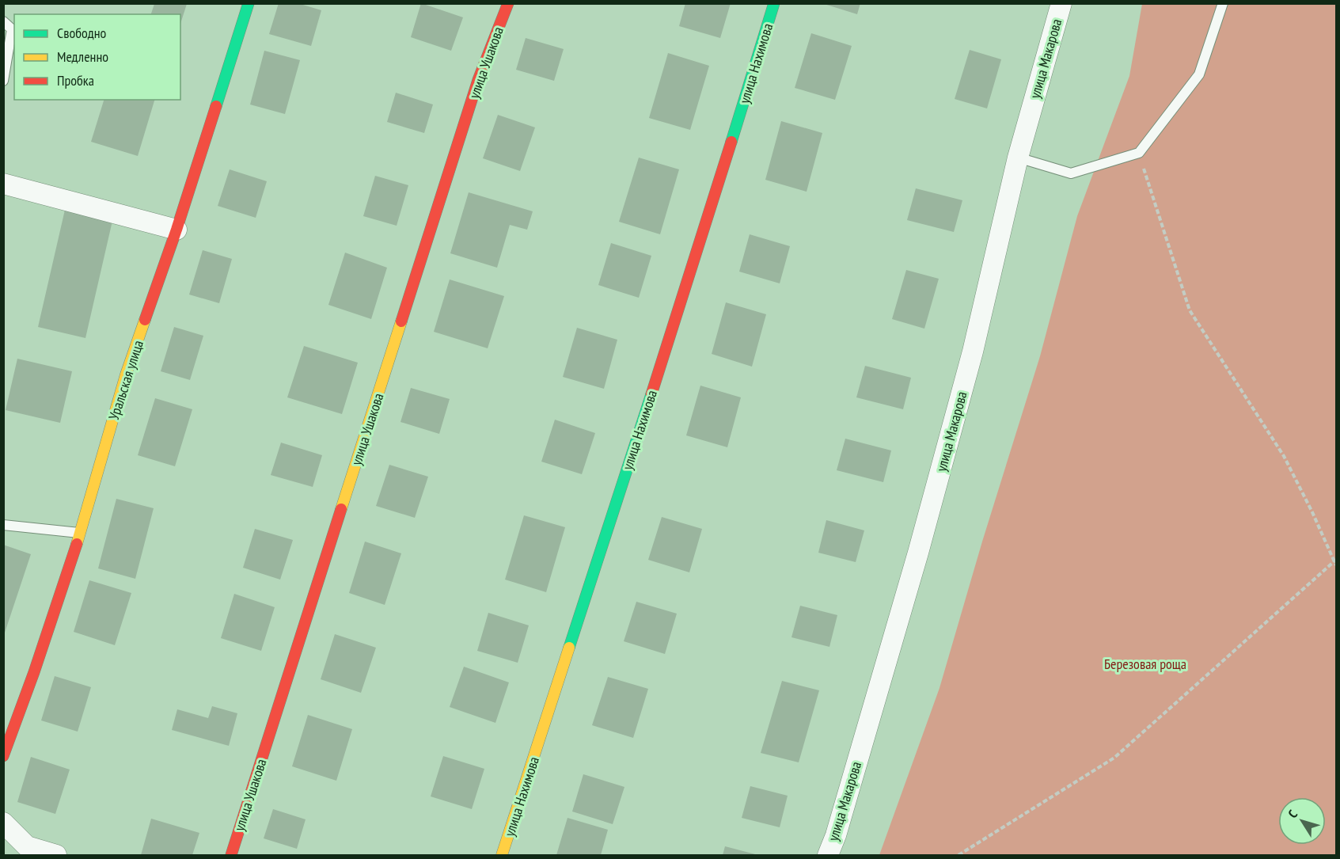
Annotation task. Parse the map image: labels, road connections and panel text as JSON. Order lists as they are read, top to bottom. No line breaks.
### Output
{"streets":{"street":["улица Макарова","улица Ушакова","улица Нахимова","Уральская улица"]},"parks":["Березовая роща"],"legend":["Свободно","Медленно","Пробка"],"north":"top left"}
